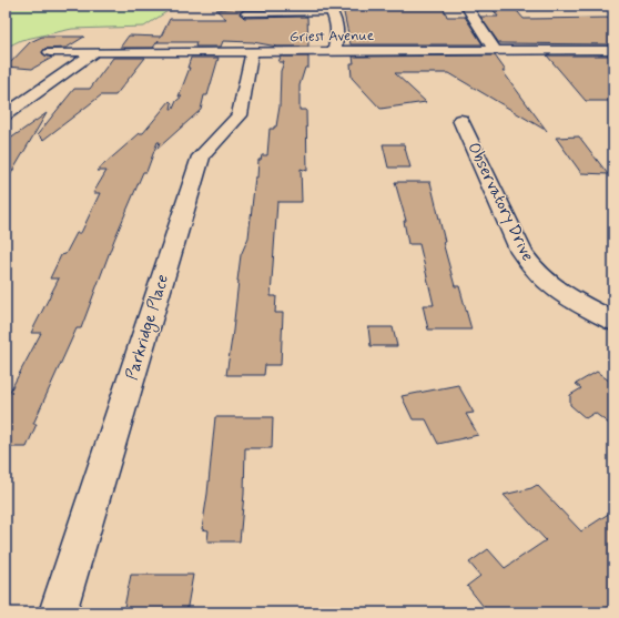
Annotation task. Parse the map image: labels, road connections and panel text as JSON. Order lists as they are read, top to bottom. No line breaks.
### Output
{"streets":{"street":["Griest Avenue","Observatory Drive","Parkridge Place"]},"crossings":[["Griest Avenue","Parkridge Place"]]}
